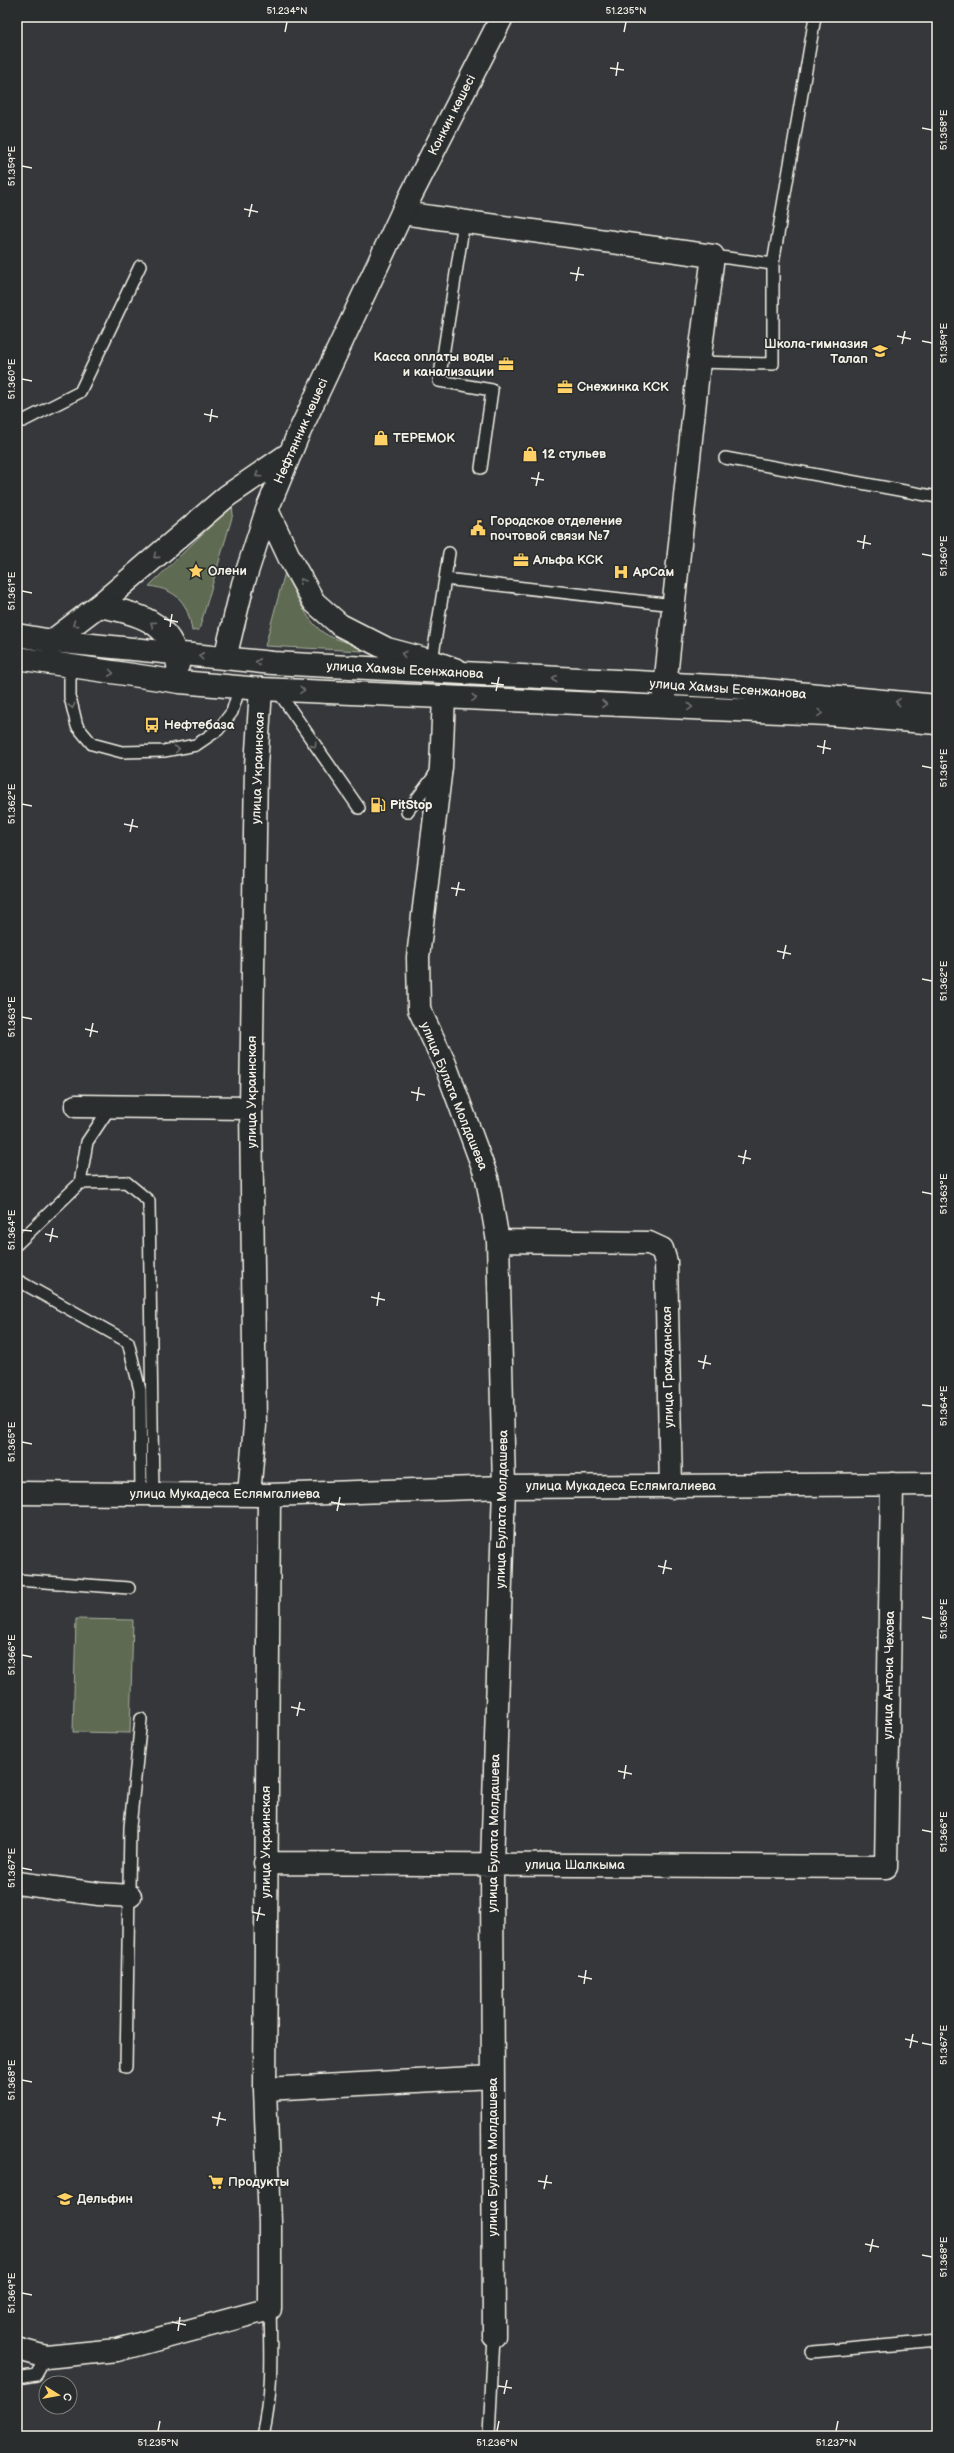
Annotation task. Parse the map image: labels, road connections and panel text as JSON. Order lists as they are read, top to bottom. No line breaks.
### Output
{"streets":{"street":["Конкин көшесі","Нефтянник көшесі","улица Хамзы Есенжанова","улица Украинская","улица Булата Молдашева","улица Гражданская","улица Мукадеса Еслямгалиева","улица Антона Чехова","улица Шалкыма"]},"crossings":[["Конкин көшесі","Нефтянник көшесі"],["Нефтянник көшесі","улица Хамзы Есенжанова"],["Нефтянник көшесі","улица Украинская"],["улица Хамзы Есенжанова","улица Украинская"],["улица Хамзы Есенжанова","улица Булата Молдашева"],["улица Украинская","улица Мукадеса Еслямгалиева"],["улица Украинская","улица Шалкыма"],["улица Булата Молдашева","улица Гражданская"],["улица Булата Молдашева","улица Мукадеса Еслямгалиева"],["улица Булата Молдашева","улица Шалкыма"],["улица Гражданская","улица Мукадеса Еслямгалиева"],["улица Мукадеса Еслямгалиева","улица Антона Чехова"],["улица Антона Чехова","улица Шалкыма"]],"places":{"school or university":["Школа-гимназия Талап","Дельфин"],"office":["Касса оплаты воды и канализации","Снежинка КСК","Альфа КСК"],"shop":["ТЕРЕМОК","12 стульев"],"public building":["Городское отделение почтовой связи №7"],"place":["Олени"],"hospital":["АрСам"],"bus stop":["Нефтебаза"],"fuel station":["PitStop"],"supermarket":["Продукты"]},"north":"right","coordinates":["51.234°N","51.235°N","51.358°E","51.359°E","51.360°E","51.361°E","51.362°E","51.363°E","51.364°E","51.365°E","51.366°E","51.367°E","51.368°E","51.369°E","51.236°N","51.237°N"]}
